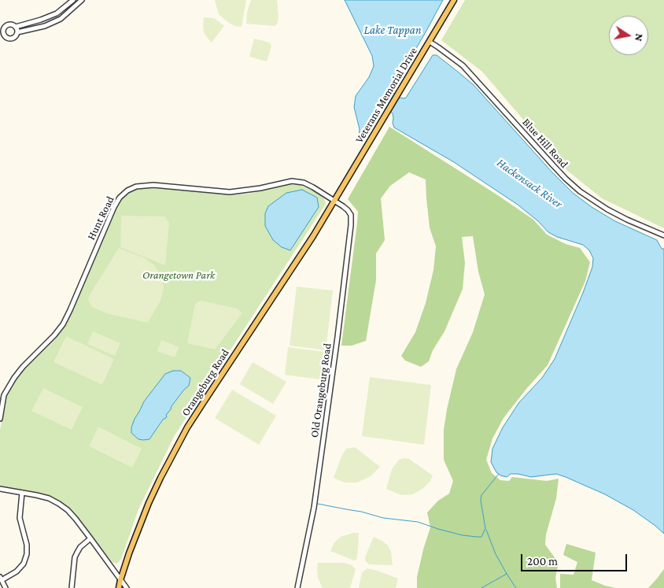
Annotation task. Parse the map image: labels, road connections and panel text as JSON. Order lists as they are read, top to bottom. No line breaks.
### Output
{"streets":{"main road":["Veterans Memorial Drive","Orangeburg Road"],"street":["Blue Hill Road","Hunt Road","Old Orangeburg Road"]},"crossings":[["Veterans Memorial Drive","Blue Hill Road"],["Veterans Memorial Drive","Hunt Road"],["Veterans Memorial Drive","Orangeburg Road"],["Veterans Memorial Drive","Old Orangeburg Road"],["Hunt Road","Orangeburg Road"],["Hunt Road","Old Orangeburg Road"],["Orangeburg Road","Old Orangeburg Road"]],"water":["Lake Tappan","Hackensack River"],"parks":["Orangetown Park"],"scale_bar":"200 m","north":"right"}
